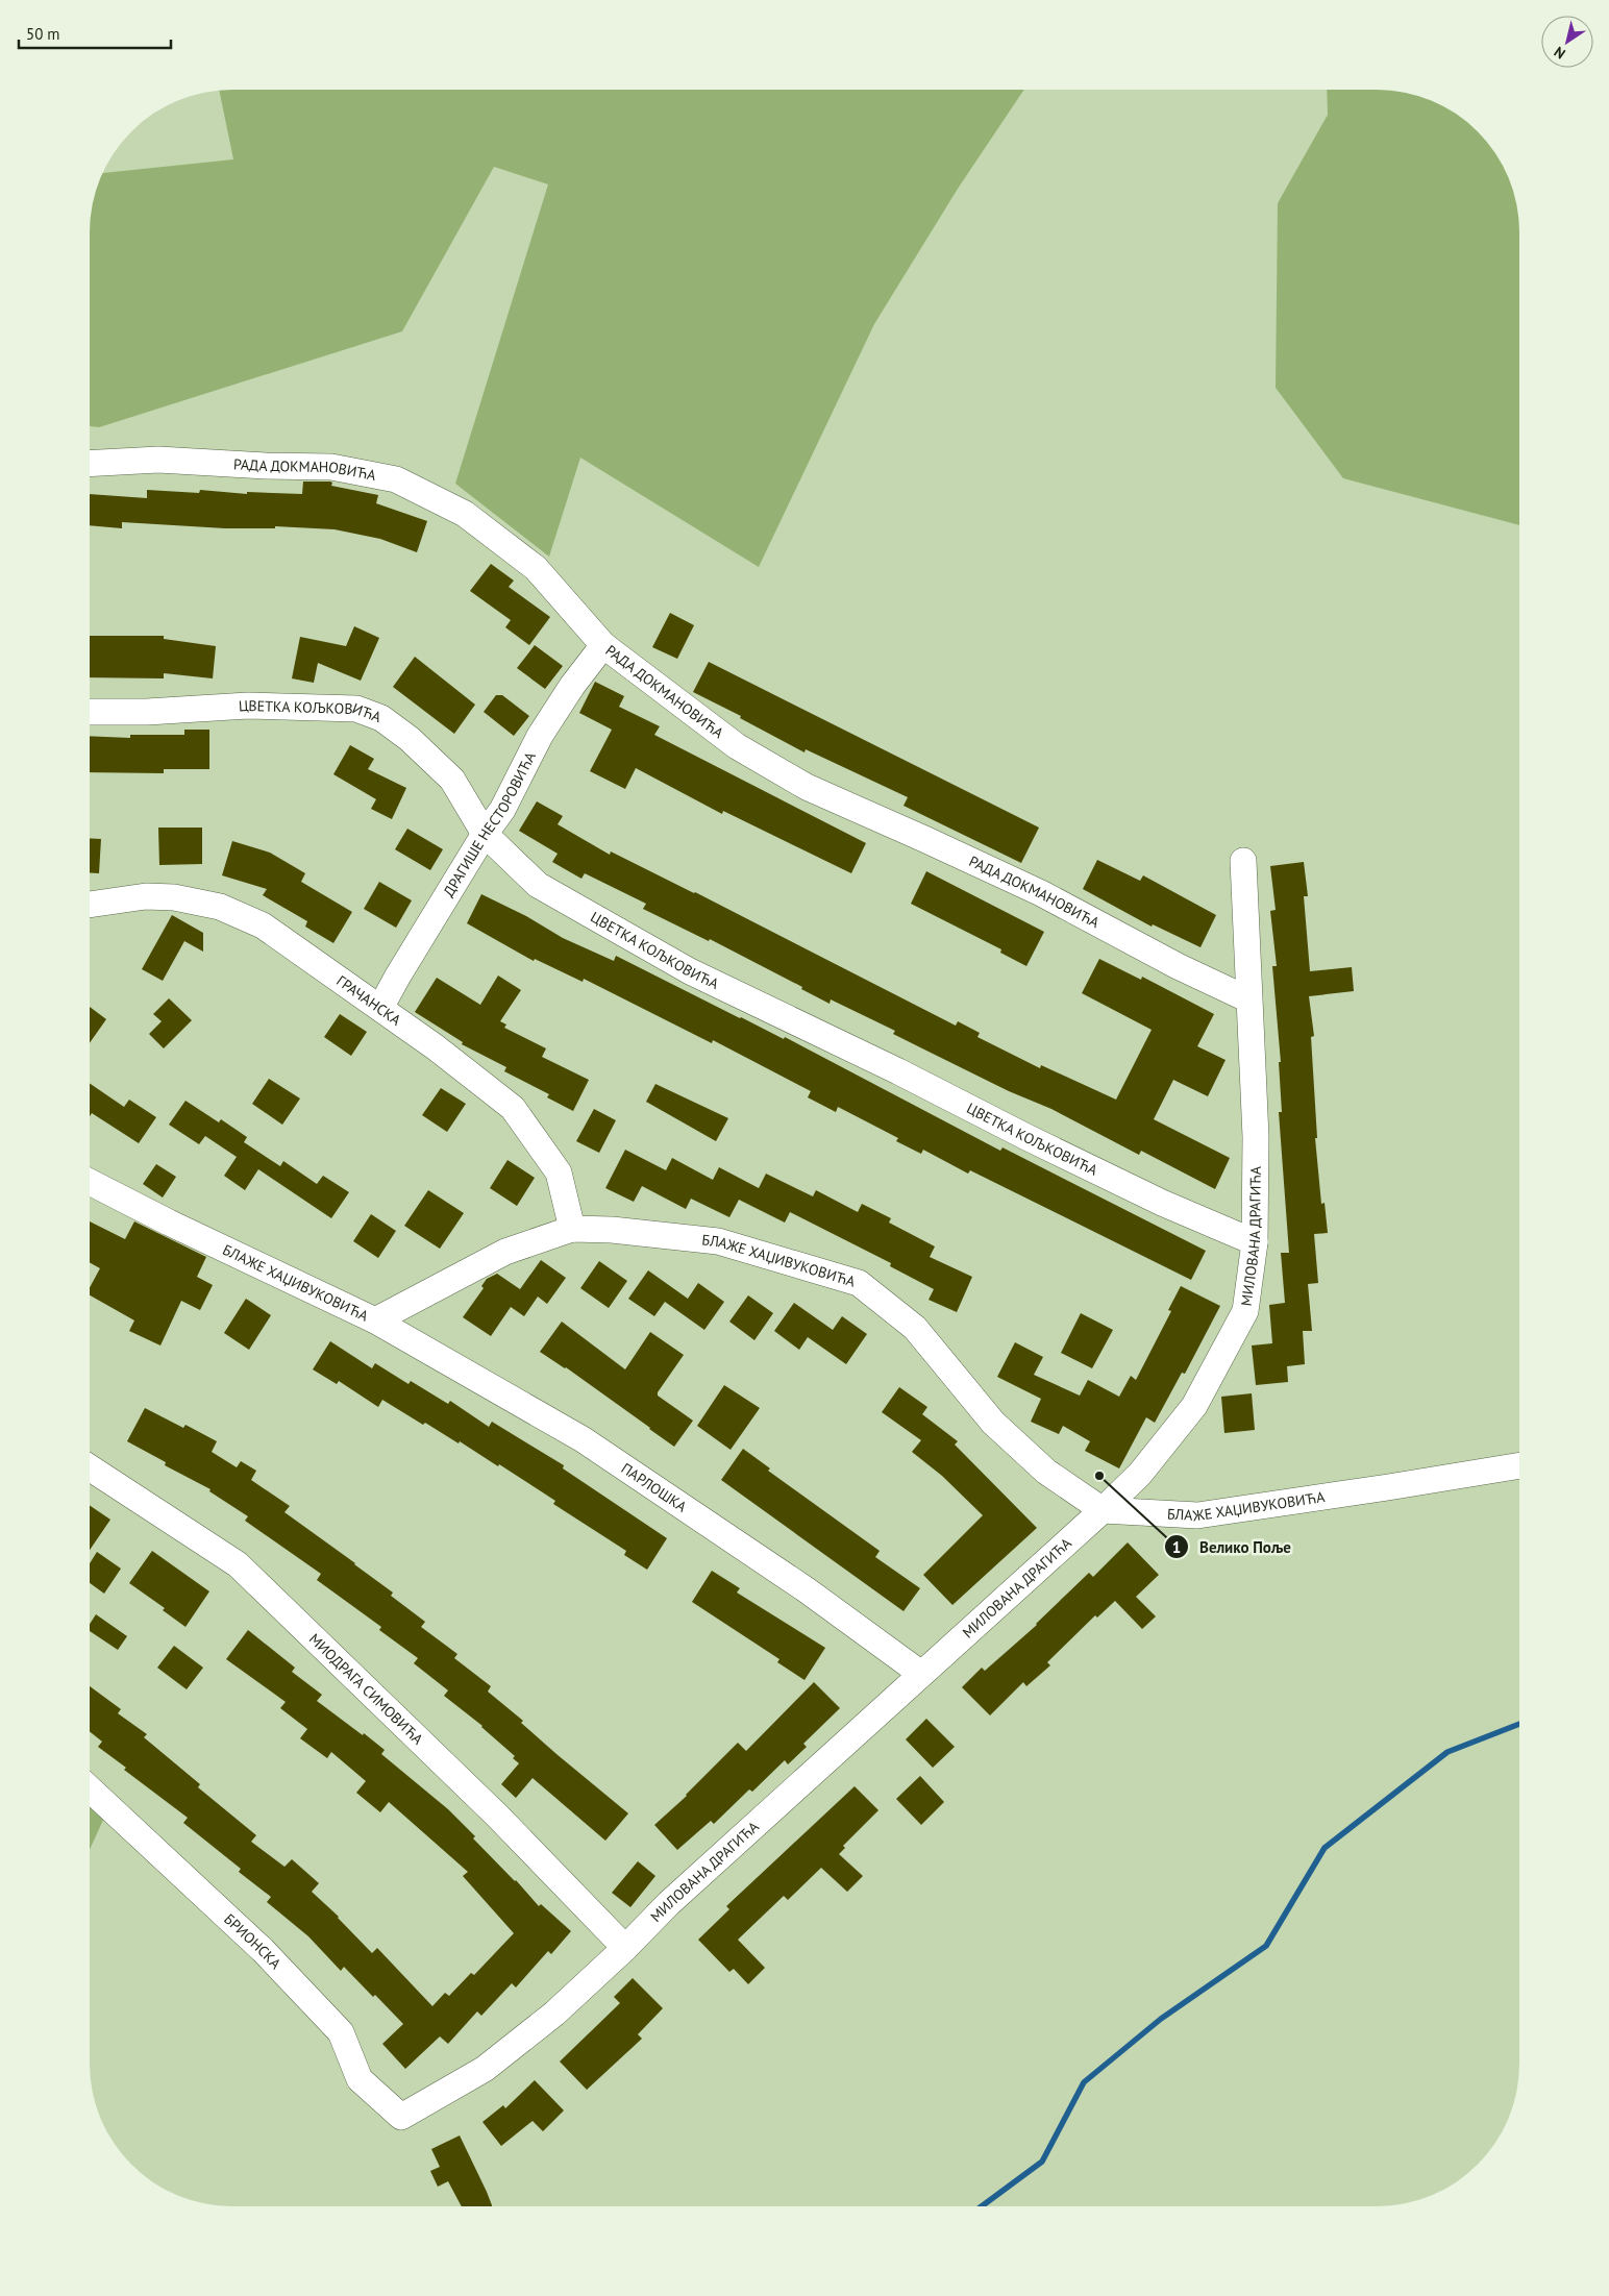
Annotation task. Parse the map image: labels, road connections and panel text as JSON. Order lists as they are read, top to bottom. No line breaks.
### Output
{"streets":{"street":["РАДА ДОКМАНОВИЋА","ЦВЕТКА КОЉКОВИЋА","ДРАГИШЕ НЕСТОРОВИЋА","ГРАЧАНСКА","МИЛОВАНА ДРАГИЋА","БЛАЖЕ ХАЏИВУКОВИЋА","ПАРЛОШКА","МИОДРАГА СИМОВИЋА","БРИОНСКА"]},"crossings":[["РАДА ДОКМАНОВИЋА","ДРАГИШЕ НЕСТОРОВИЋА"],["РАДА ДОКМАНОВИЋА","МИЛОВАНА ДРАГИЋА"],["ЦВЕТКА КОЉКОВИЋА","ДРАГИШЕ НЕСТОРОВИЋА"],["ЦВЕТКА КОЉКОВИЋА","МИЛОВАНА ДРАГИЋА"],["ДРАГИШЕ НЕСТОРОВИЋА","ГРАЧАНСКА"],["ГРАЧАНСКА","БЛАЖЕ ХАЏИВУКОВИЋА"],["МИЛОВАНА ДРАГИЋА","БЛАЖЕ ХАЏИВУКОВИЋА"],["МИЛОВАНА ДРАГИЋА","ПАРЛОШКА"],["МИЛОВАНА ДРАГИЋА","МИОДРАГА СИМОВИЋА"],["МИЛОВАНА ДРАГИЋА","БРИОНСКА"],["БЛАЖЕ ХАЏИВУКОВИЋА","ПАРЛОШКА"]],"places":["Велико Поље"],"scale_bar":"50 m","north":"bottom left"}
